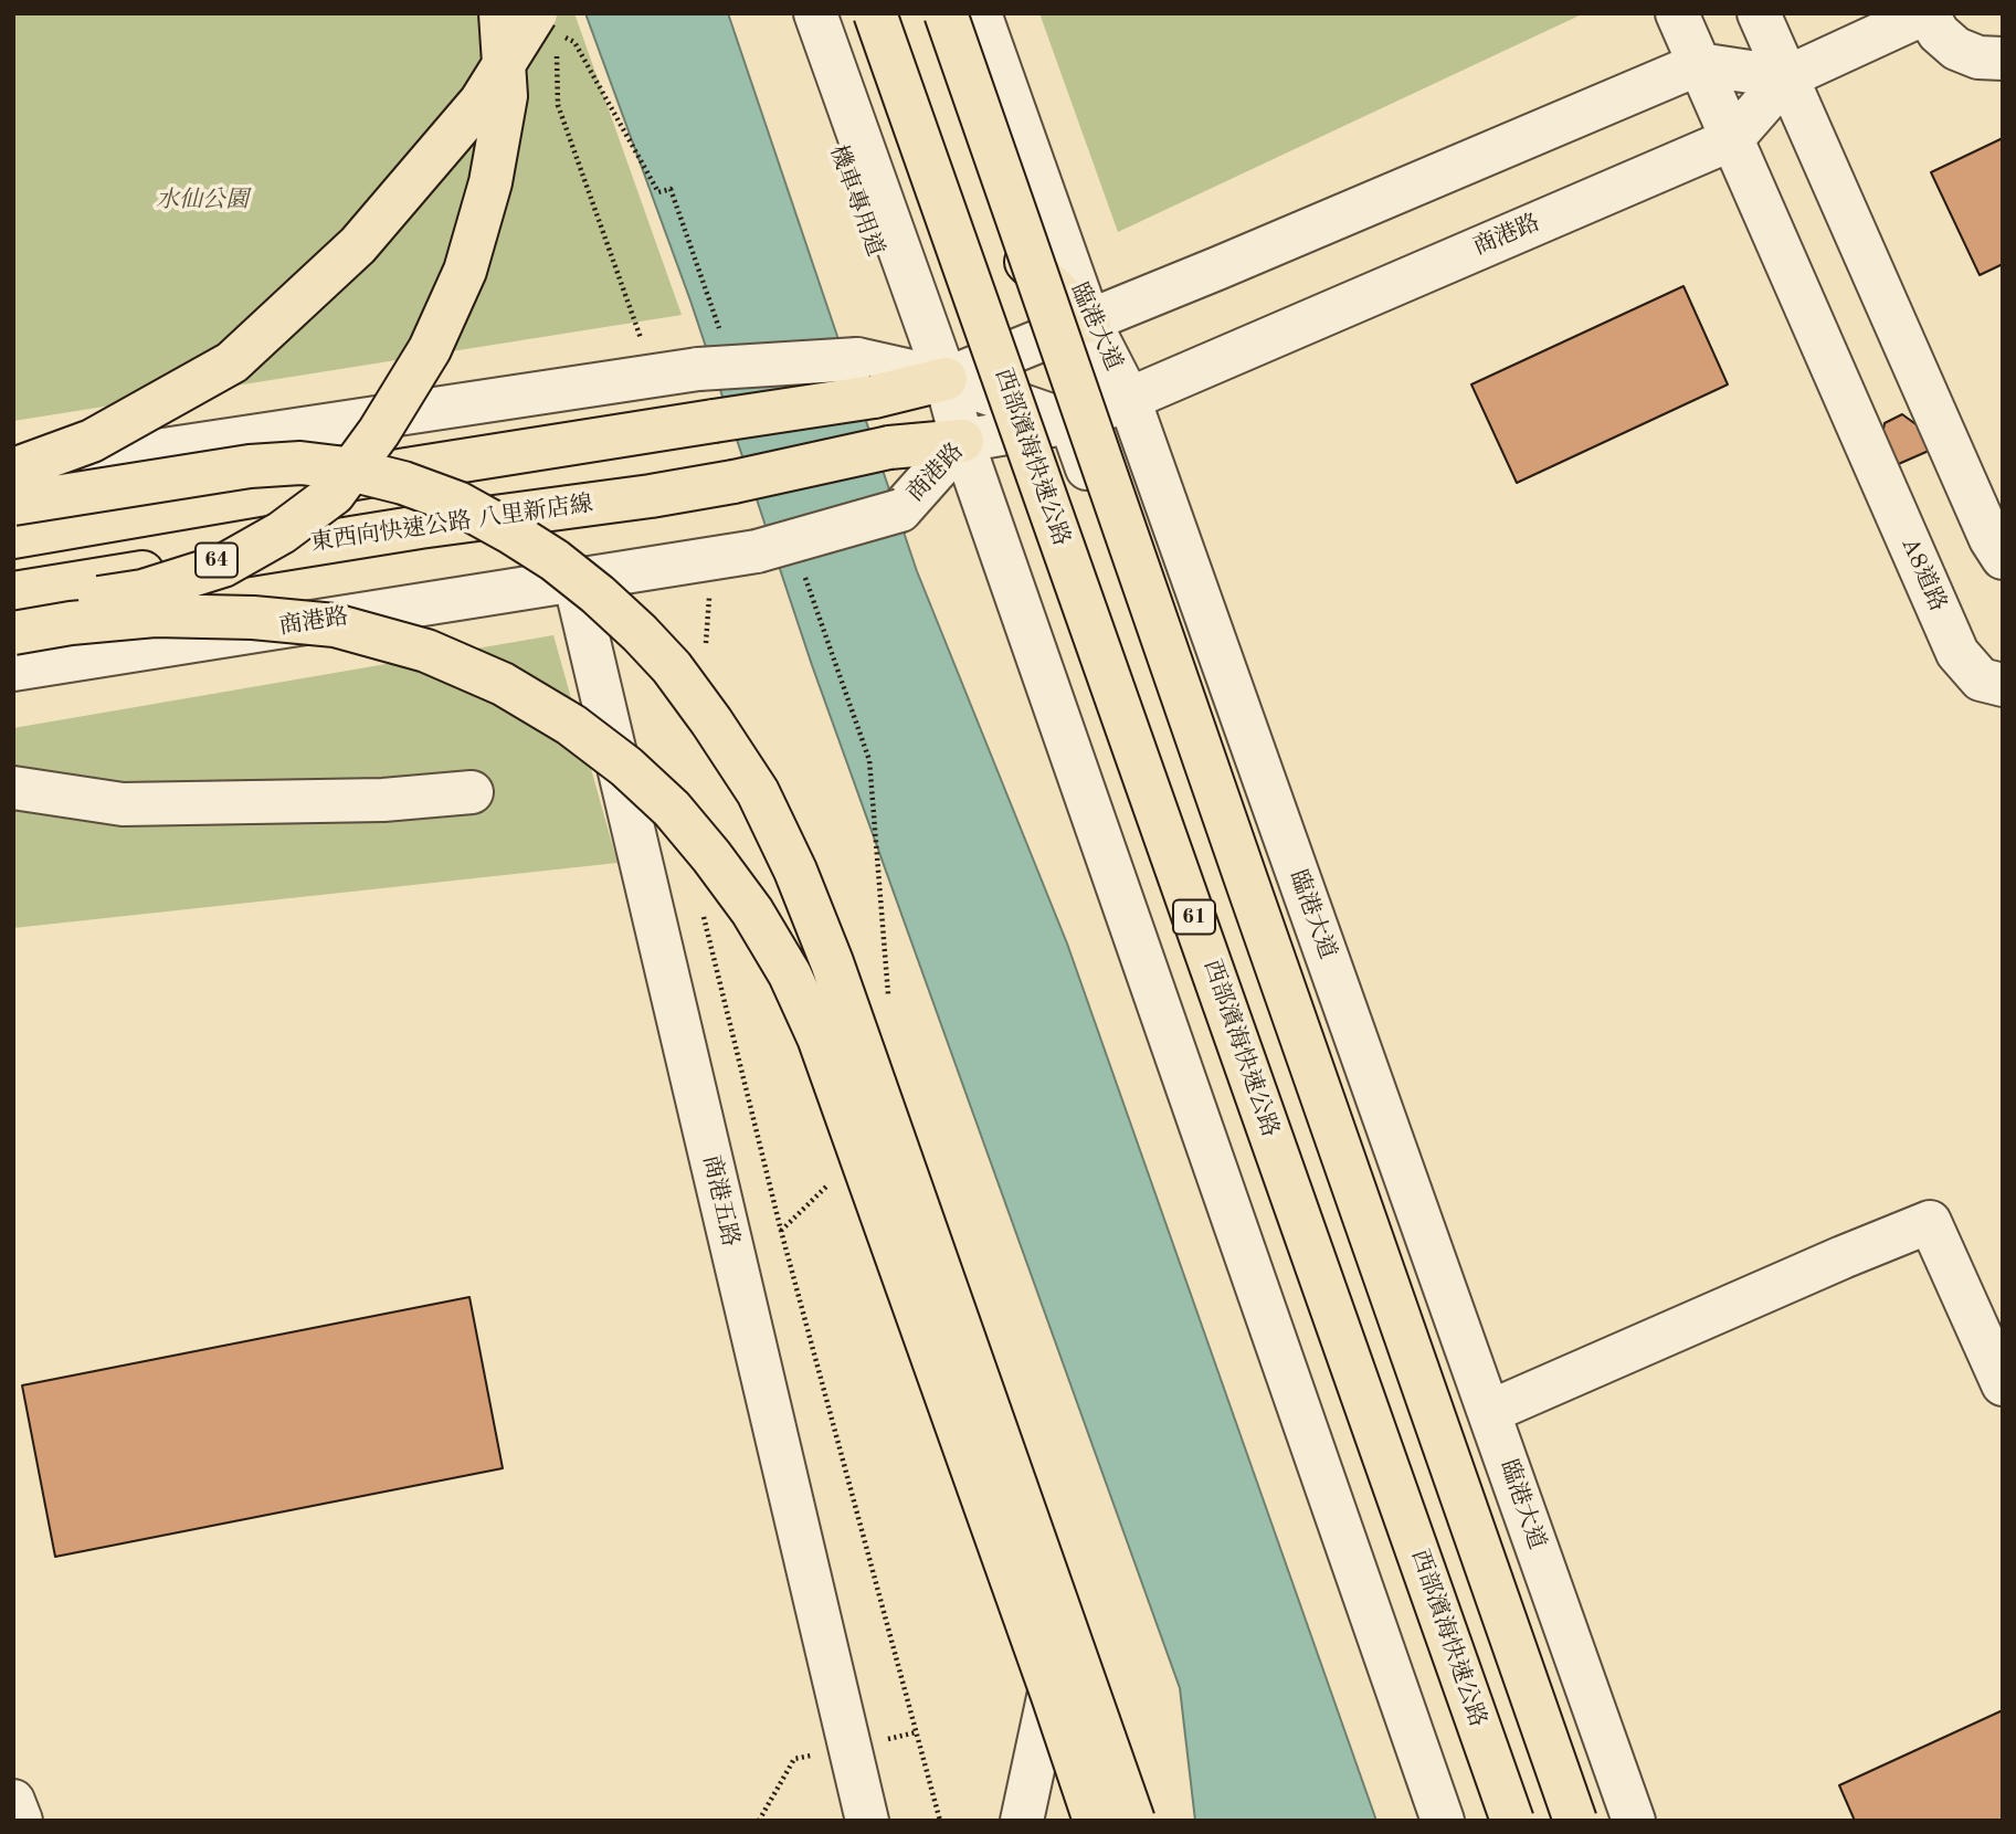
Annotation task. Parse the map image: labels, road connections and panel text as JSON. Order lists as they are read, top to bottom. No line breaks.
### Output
{"streets":{"highway":["西部濱海快速公路","東西向快速公路 八里新店線","64","61"],"street":["機車專用道","商港路","臨港大道","A8道路","商港五路"]},"crossings":[["商港路","臨港大道"],["商港路","東西向快速公路 八里新店線"],["商港路","A8道路"],["商港路","商港五路"]],"parks":["水仙公園"]}
